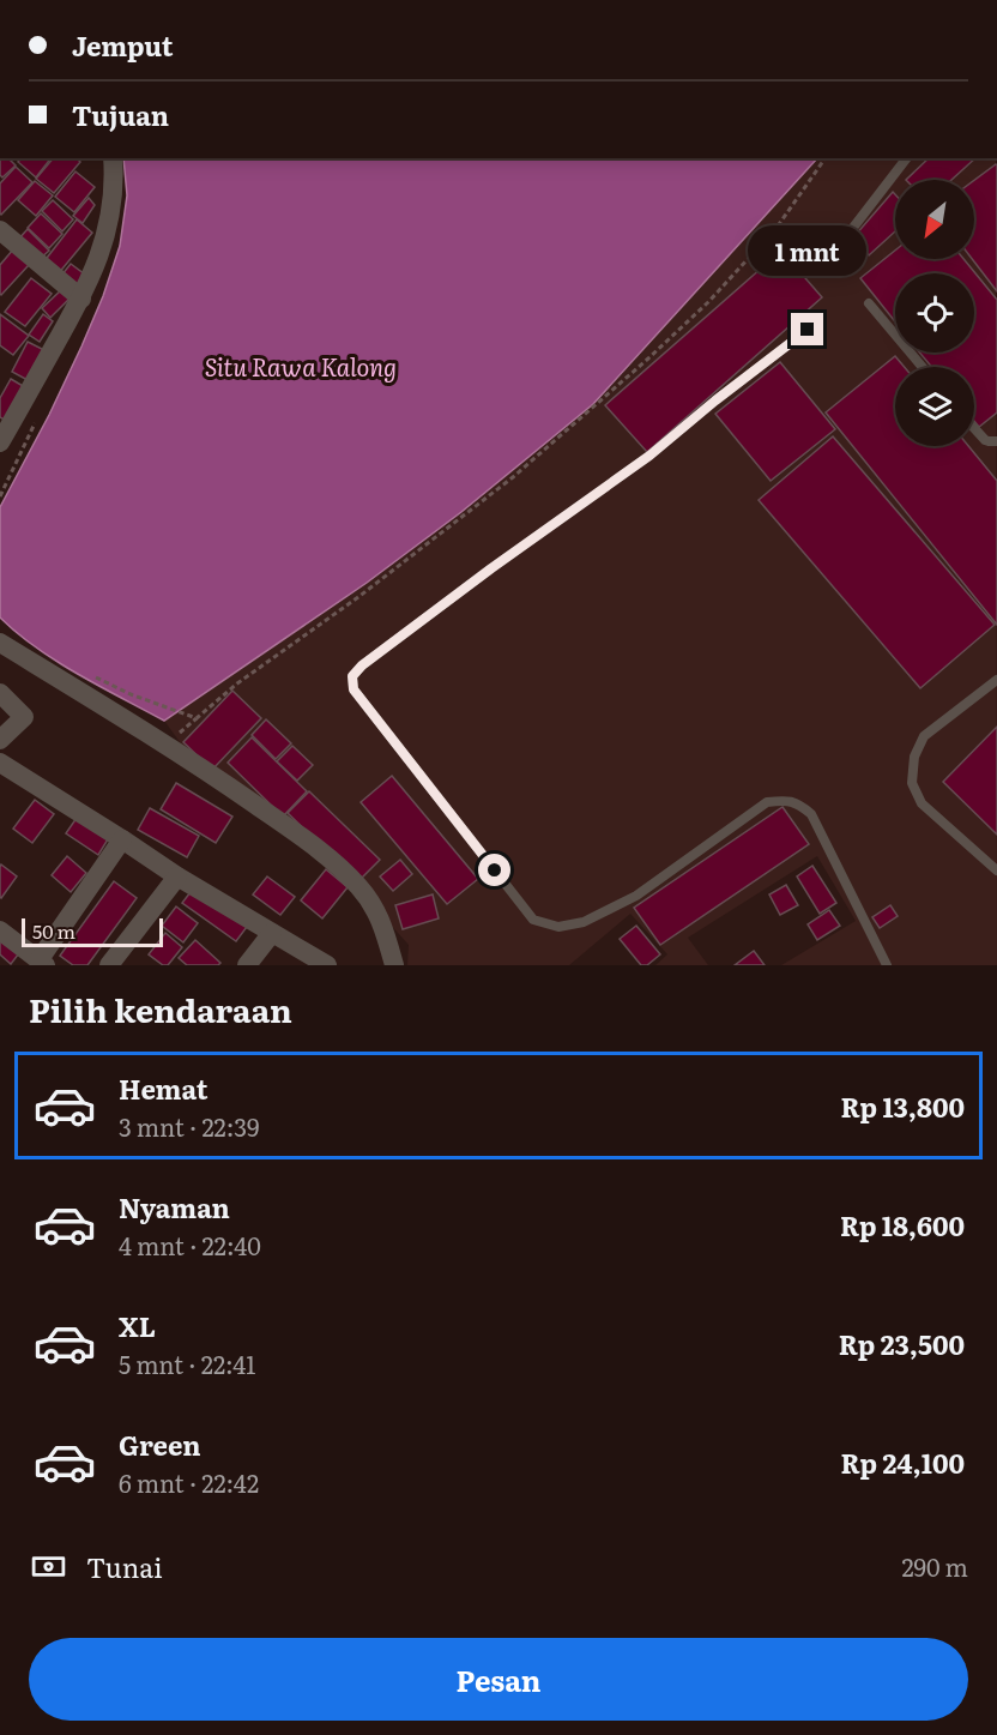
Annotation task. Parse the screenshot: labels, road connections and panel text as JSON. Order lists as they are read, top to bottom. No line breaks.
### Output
{"water":["Situ Rawa Kalong"],"scale_bar":"50 m","north":"bottom left","page":{"banner":["Jemput","Tujuan"],"bubble":"1 mnt","scale":"50 m","heading":"Pilih kendaraan","list":[{"name":"Hemat","note":"3 mnt · 22:39","value":"Rp 13,800"},{"name":"Nyaman","note":"4 mnt · 22:40","value":"Rp 18,600"},{"name":"XL","note":"5 mnt · 22:41","value":"Rp 23,500"},{"name":"Green","note":"6 mnt · 22:42","value":"Rp 24,100"}],"pay":["Tunai","290 m"],"buttons":"Pesan"}}
